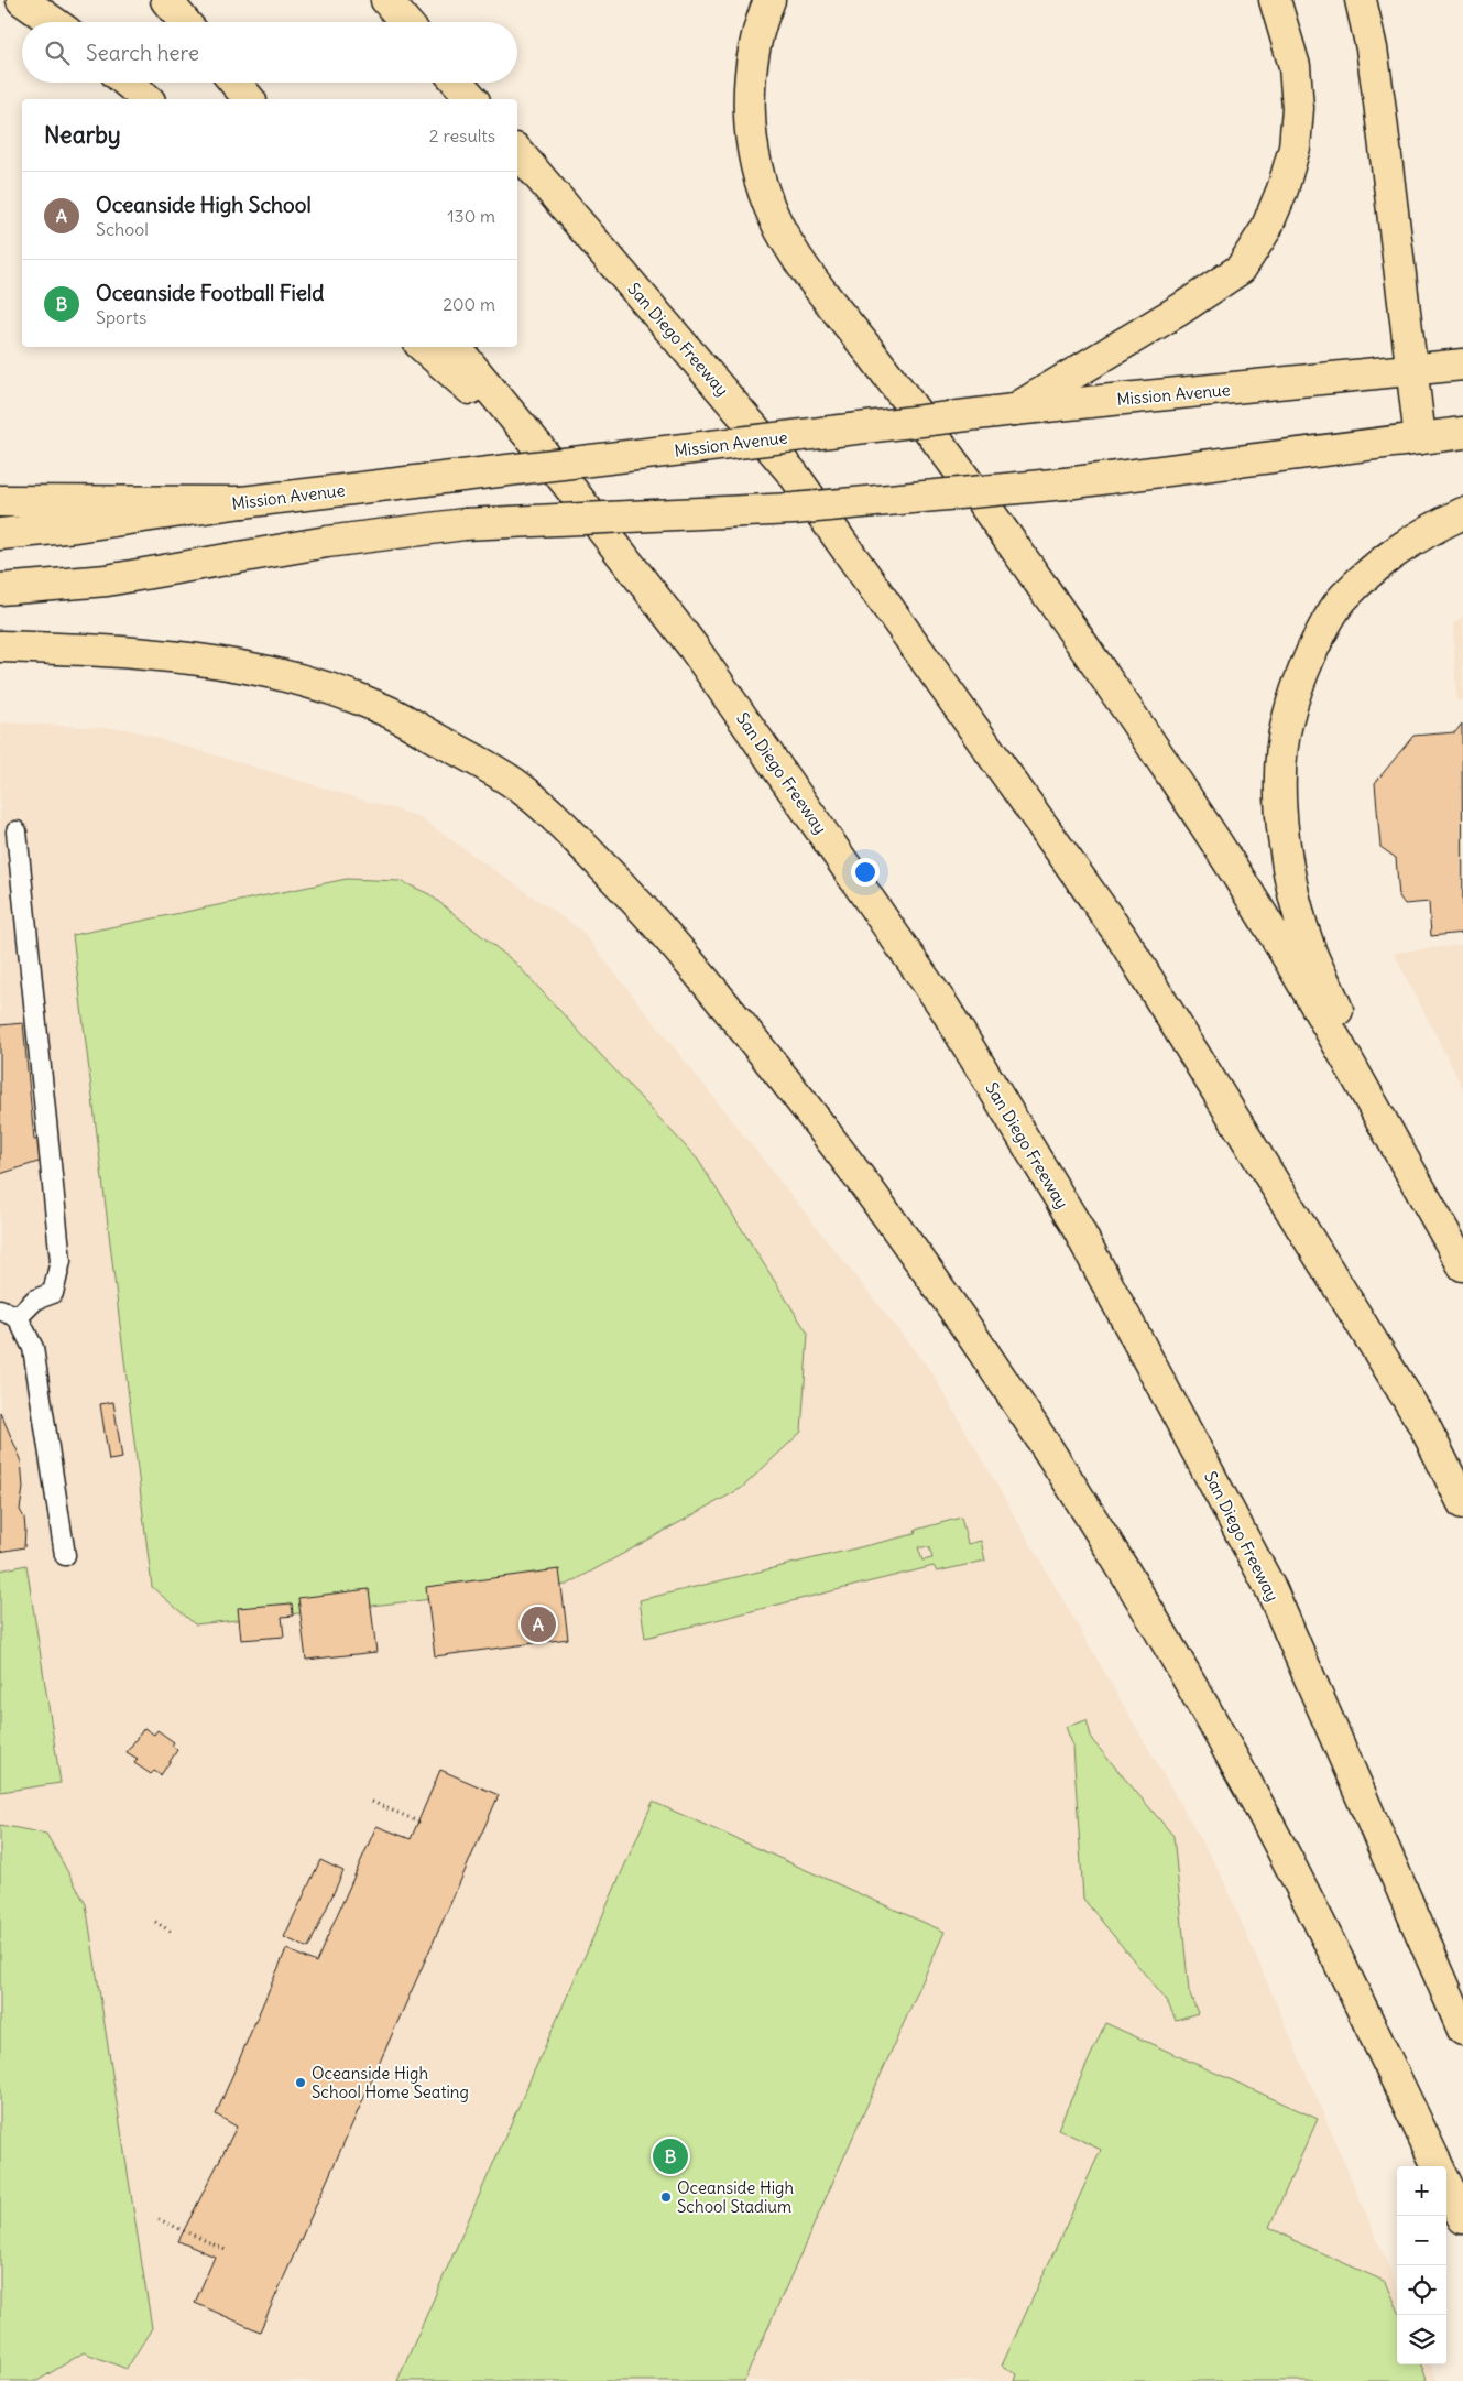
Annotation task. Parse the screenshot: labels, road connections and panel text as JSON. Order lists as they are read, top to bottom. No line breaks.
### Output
{"streets":{"main road":["San Diego Freeway","Mission Avenue"]},"places":["Oceanside High School Home Seating","Oceanside High School Stadium"],"page":{"search":"Search here","heading":["Nearby","2 results"],"list":[{"mark":"A","name":"Oceanside High School","note":"School","value":"130 m"},{"mark":"B","name":"Oceanside Football Field","note":"Sports","value":"200 m"}],"pins":["A","B"],"map_buttons":["+","−"]}}
